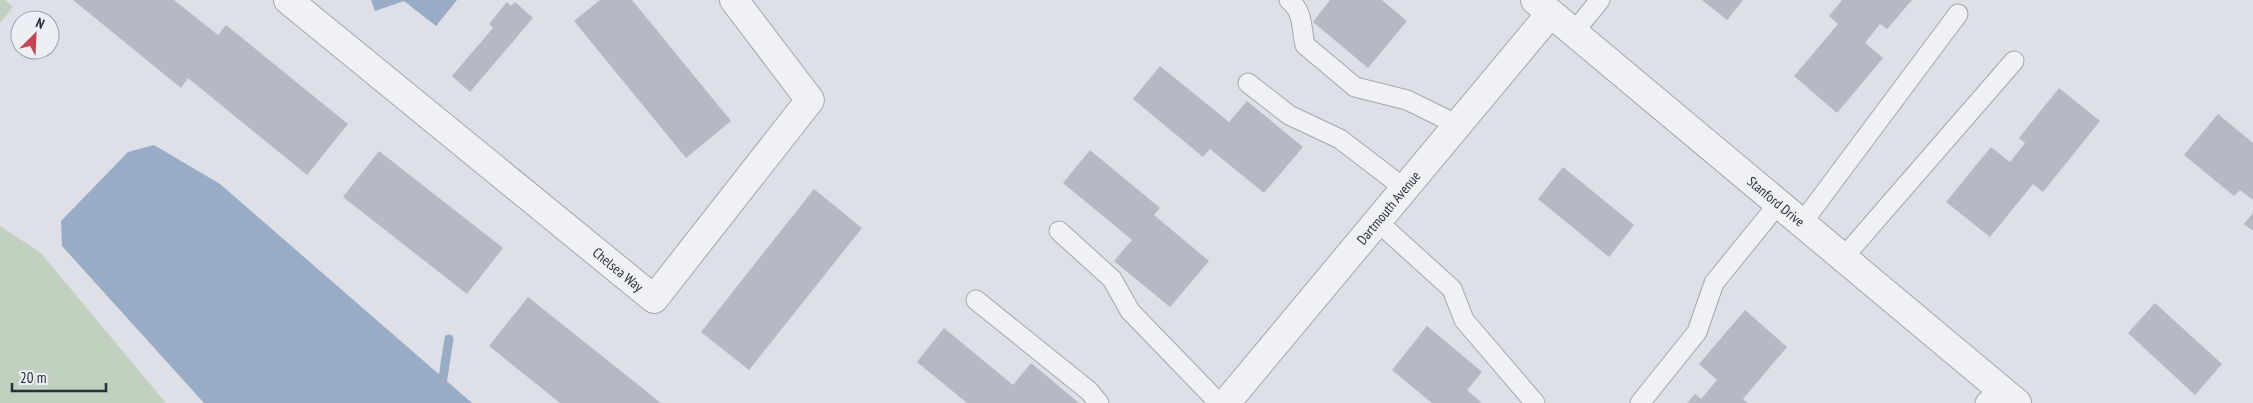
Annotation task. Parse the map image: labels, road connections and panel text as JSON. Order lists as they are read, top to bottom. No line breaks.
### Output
{"streets":{"street":["Stanford Drive","Dartmouth Avenue","Chelsea Way"]},"crossings":[["Stanford Drive","Dartmouth Avenue"]],"scale_bar":"20 m","north":"top right"}
